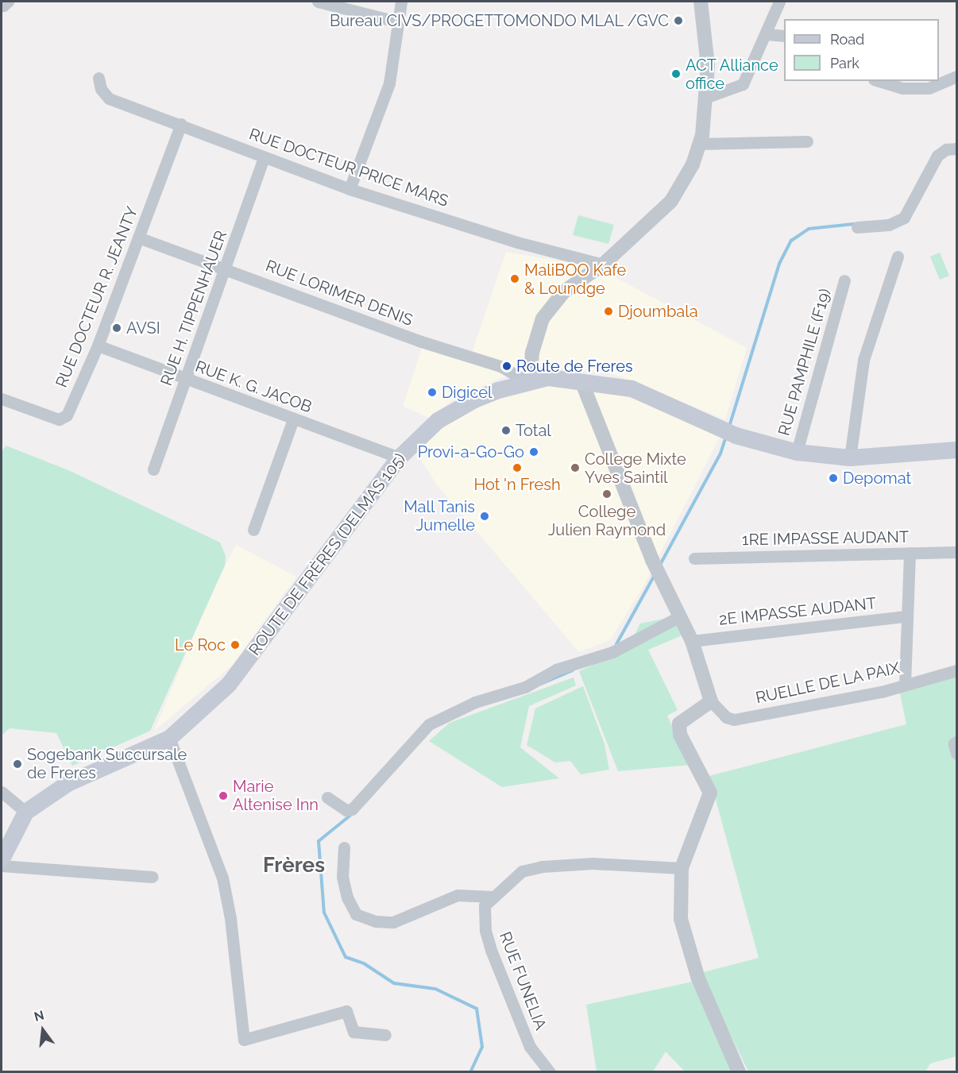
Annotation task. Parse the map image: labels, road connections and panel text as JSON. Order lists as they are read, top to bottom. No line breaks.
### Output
{"streets":{"main road":["ROUTE DE FRÈRES (DELMAS 105)"],"street":["RUE DOCTEUR PRICE MARS","RUE LORIMER DENIS","RUE DOCTEUR R. JEANTY","RUE H. TIPPENHAUER","RUE PAMPHILE (F19)","RUE K. G. JACOB","1RE IMPASSE AUDANT","2E IMPASSE AUDANT","RUELLE DE LA PAIX","RUE FUNELIA"]},"crossings":[["RUE DOCTEUR PRICE MARS","RUE DOCTEUR R. JEANTY"],["RUE DOCTEUR PRICE MARS","RUE H. TIPPENHAUER"],["RUE LORIMER DENIS","RUE DOCTEUR R. JEANTY"],["RUE LORIMER DENIS","RUE H. TIPPENHAUER"],["RUE LORIMER DENIS","ROUTE DE FRÈRES (DELMAS 105)"],["RUE DOCTEUR R. JEANTY","RUE K. G. JACOB"],["RUE H. TIPPENHAUER","RUE K. G. JACOB"],["RUE PAMPHILE (F19)","ROUTE DE FRÈRES (DELMAS 105)"],["RUE K. G. JACOB","ROUTE DE FRÈRES (DELMAS 105)"]],"districts":["Frères"],"places":["Bureau CIVS/PROGETTOMONDO MLAL /GVC","ACT Alliance office","MaliBOO Kafe & Loundge","Djoumbala","AVSI","Route de Freres","Digicel","Total","Provi-a-Go-Go","Hot 'n Fresh","College Mixte Yves Saintil","Depomat","College Julien Raymond","Mall Tanis Jumelle","Le Roc","Sogebank Succursale de Freres","Marie Altenise Inn"],"legend":["Road","Park"],"north":"top"}
